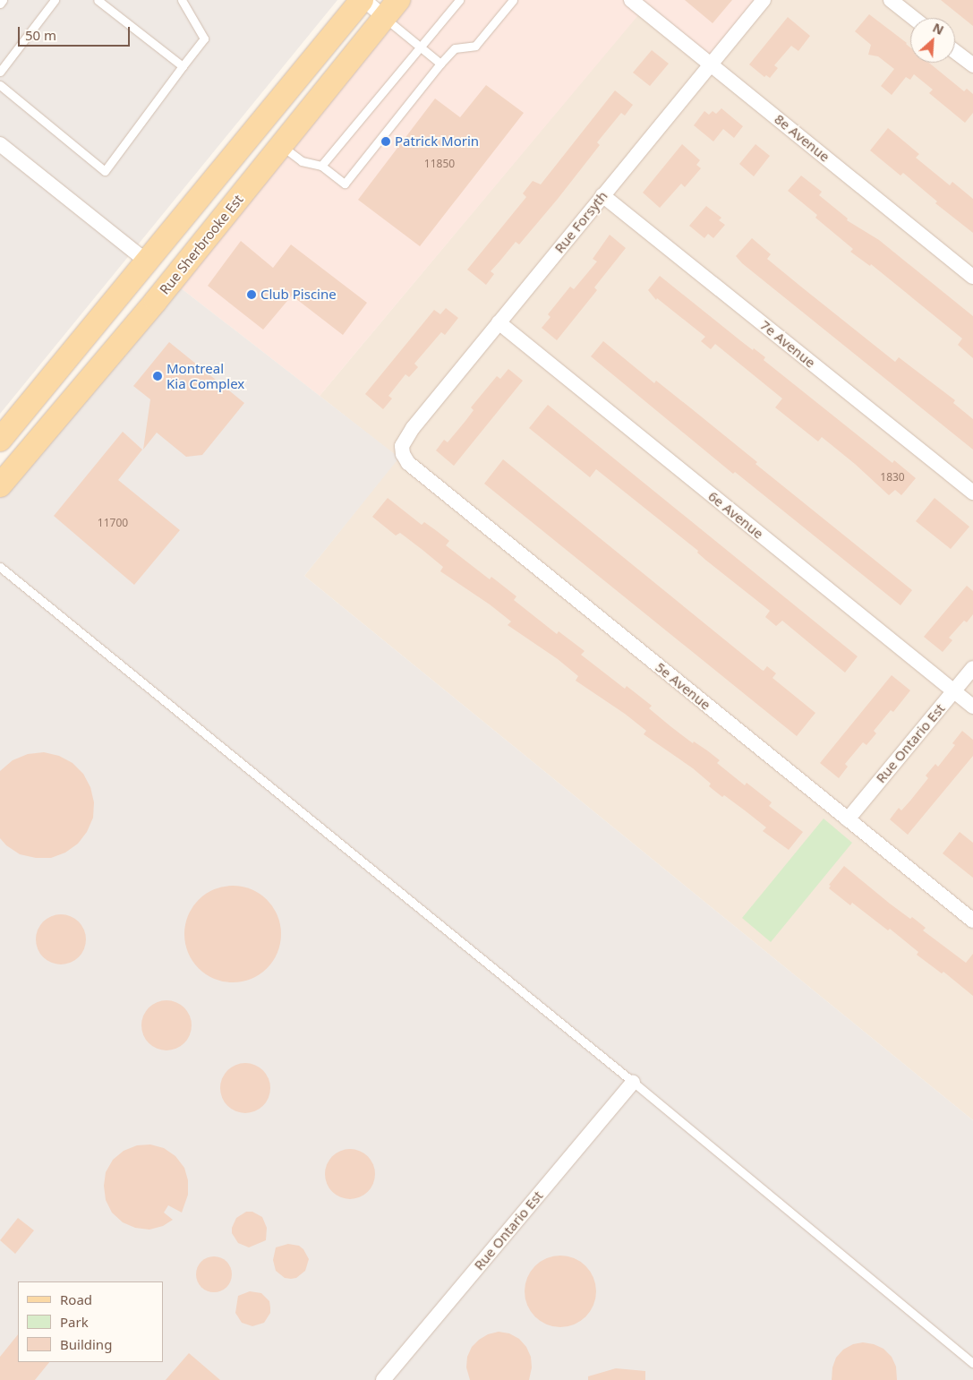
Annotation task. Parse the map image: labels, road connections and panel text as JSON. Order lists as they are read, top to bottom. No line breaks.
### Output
{"streets":{"main road":["Rue Sherbrooke Est"],"street":["8e Avenue","Rue Forsyth","7e Avenue","6e Avenue","5e Avenue","Rue Ontario Est"]},"crossings":[["8e Avenue","Rue Forsyth"],["Rue Forsyth","7e Avenue"],["Rue Forsyth","6e Avenue"],["Rue Forsyth","5e Avenue"],["6e Avenue","Rue Ontario Est"],["5e Avenue","Rue Ontario Est"]],"places":["Patrick Morin","Club Piscine","Montreal Kia Complex"],"house_numbers":["11850","1830","11700"],"legend":["Road","Park","Building"],"scale_bar":"50 m","north":"top right"}
